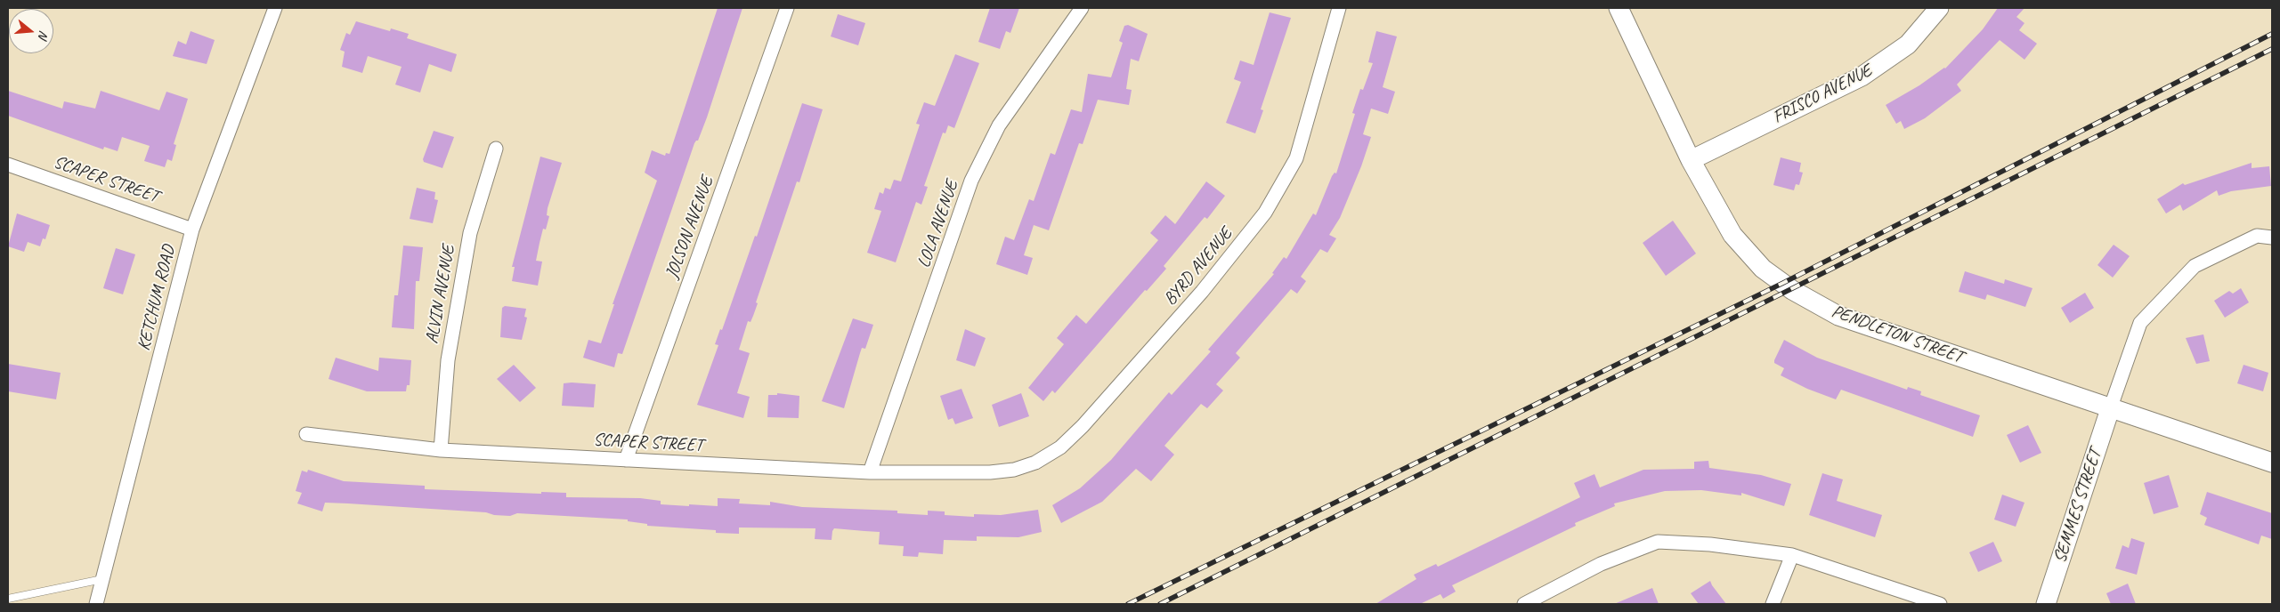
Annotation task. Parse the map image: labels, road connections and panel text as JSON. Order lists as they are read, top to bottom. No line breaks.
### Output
{"streets":{"main road":["FRISCO AVENUE","PENDLETON STREET","SEMMES STREET"],"street":["SCAPER STREET","LOLA AVENUE","JOLSON AVENUE","BYRD AVENUE","ALVIN AVENUE","KETCHUM ROAD"]},"crossings":[["FRISCO AVENUE","PENDLETON STREET"],["SCAPER STREET","LOLA AVENUE"],["SCAPER STREET","JOLSON AVENUE"],["SCAPER STREET","BYRD AVENUE"],["SCAPER STREET","ALVIN AVENUE"],["SCAPER STREET","KETCHUM ROAD"],["PENDLETON STREET","SEMMES STREET"]],"north":"right"}
